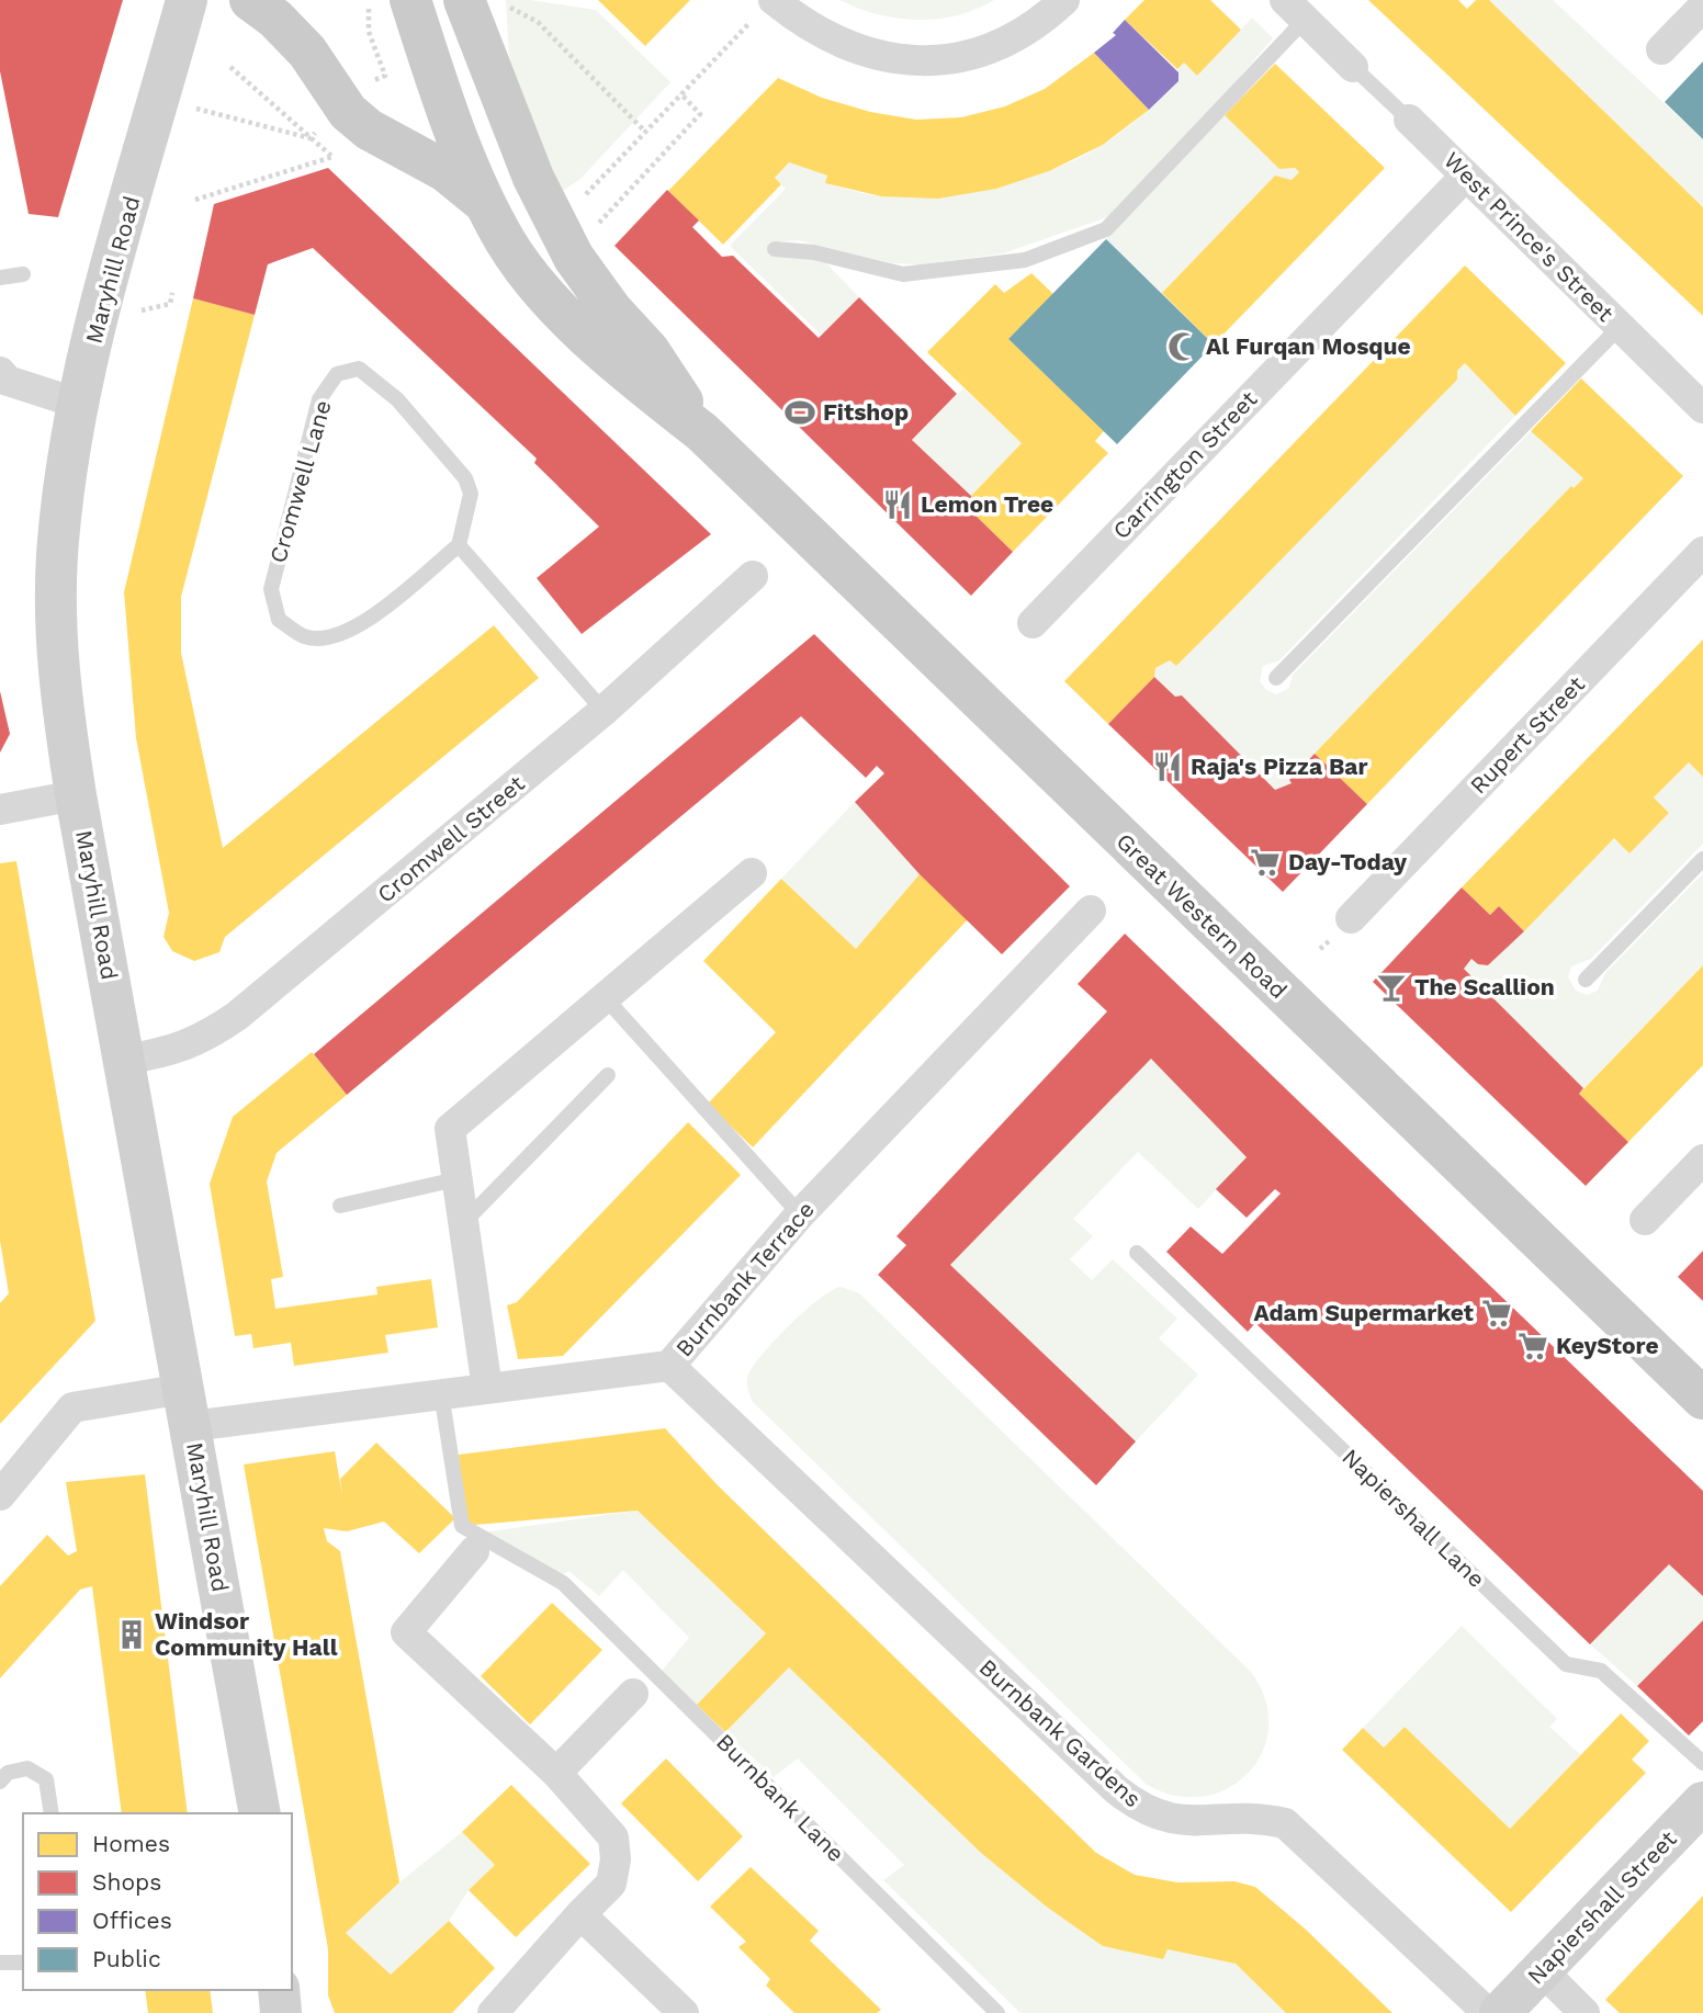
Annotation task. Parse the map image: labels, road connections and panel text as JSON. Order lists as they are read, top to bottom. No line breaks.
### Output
{"streets":{"main road":["Great Western Road"],"street":["West Prince's Street","Maryhill Road","Carrington Street","Rupert Street","Cromwell Street","Burnbank Terrace","Burnbank Gardens","Napiershall Street"],"lane":["Cromwell Lane","Napiershall Lane","Burnbank Lane"]},"crossings":[["West Prince's Street","Carrington Street"],["Maryhill Road","Cromwell Street"],["Maryhill Road","Burnbank Terrace"],["Burnbank Terrace","Burnbank Gardens"],["Burnbank Terrace","Burnbank Lane"]],"places":{"mosque":["Al Furqan Mosque"],"sports":["Fitshop"],"restaurant":["Lemon Tree","Raja's Pizza Bar"],"supermarket":["Day-Today","Adam Supermarket","KeyStore"],"bar":["The Scallion"],"building":["Windsor Community Hall"]},"legend":["Homes","Shops","Offices","Public"]}
